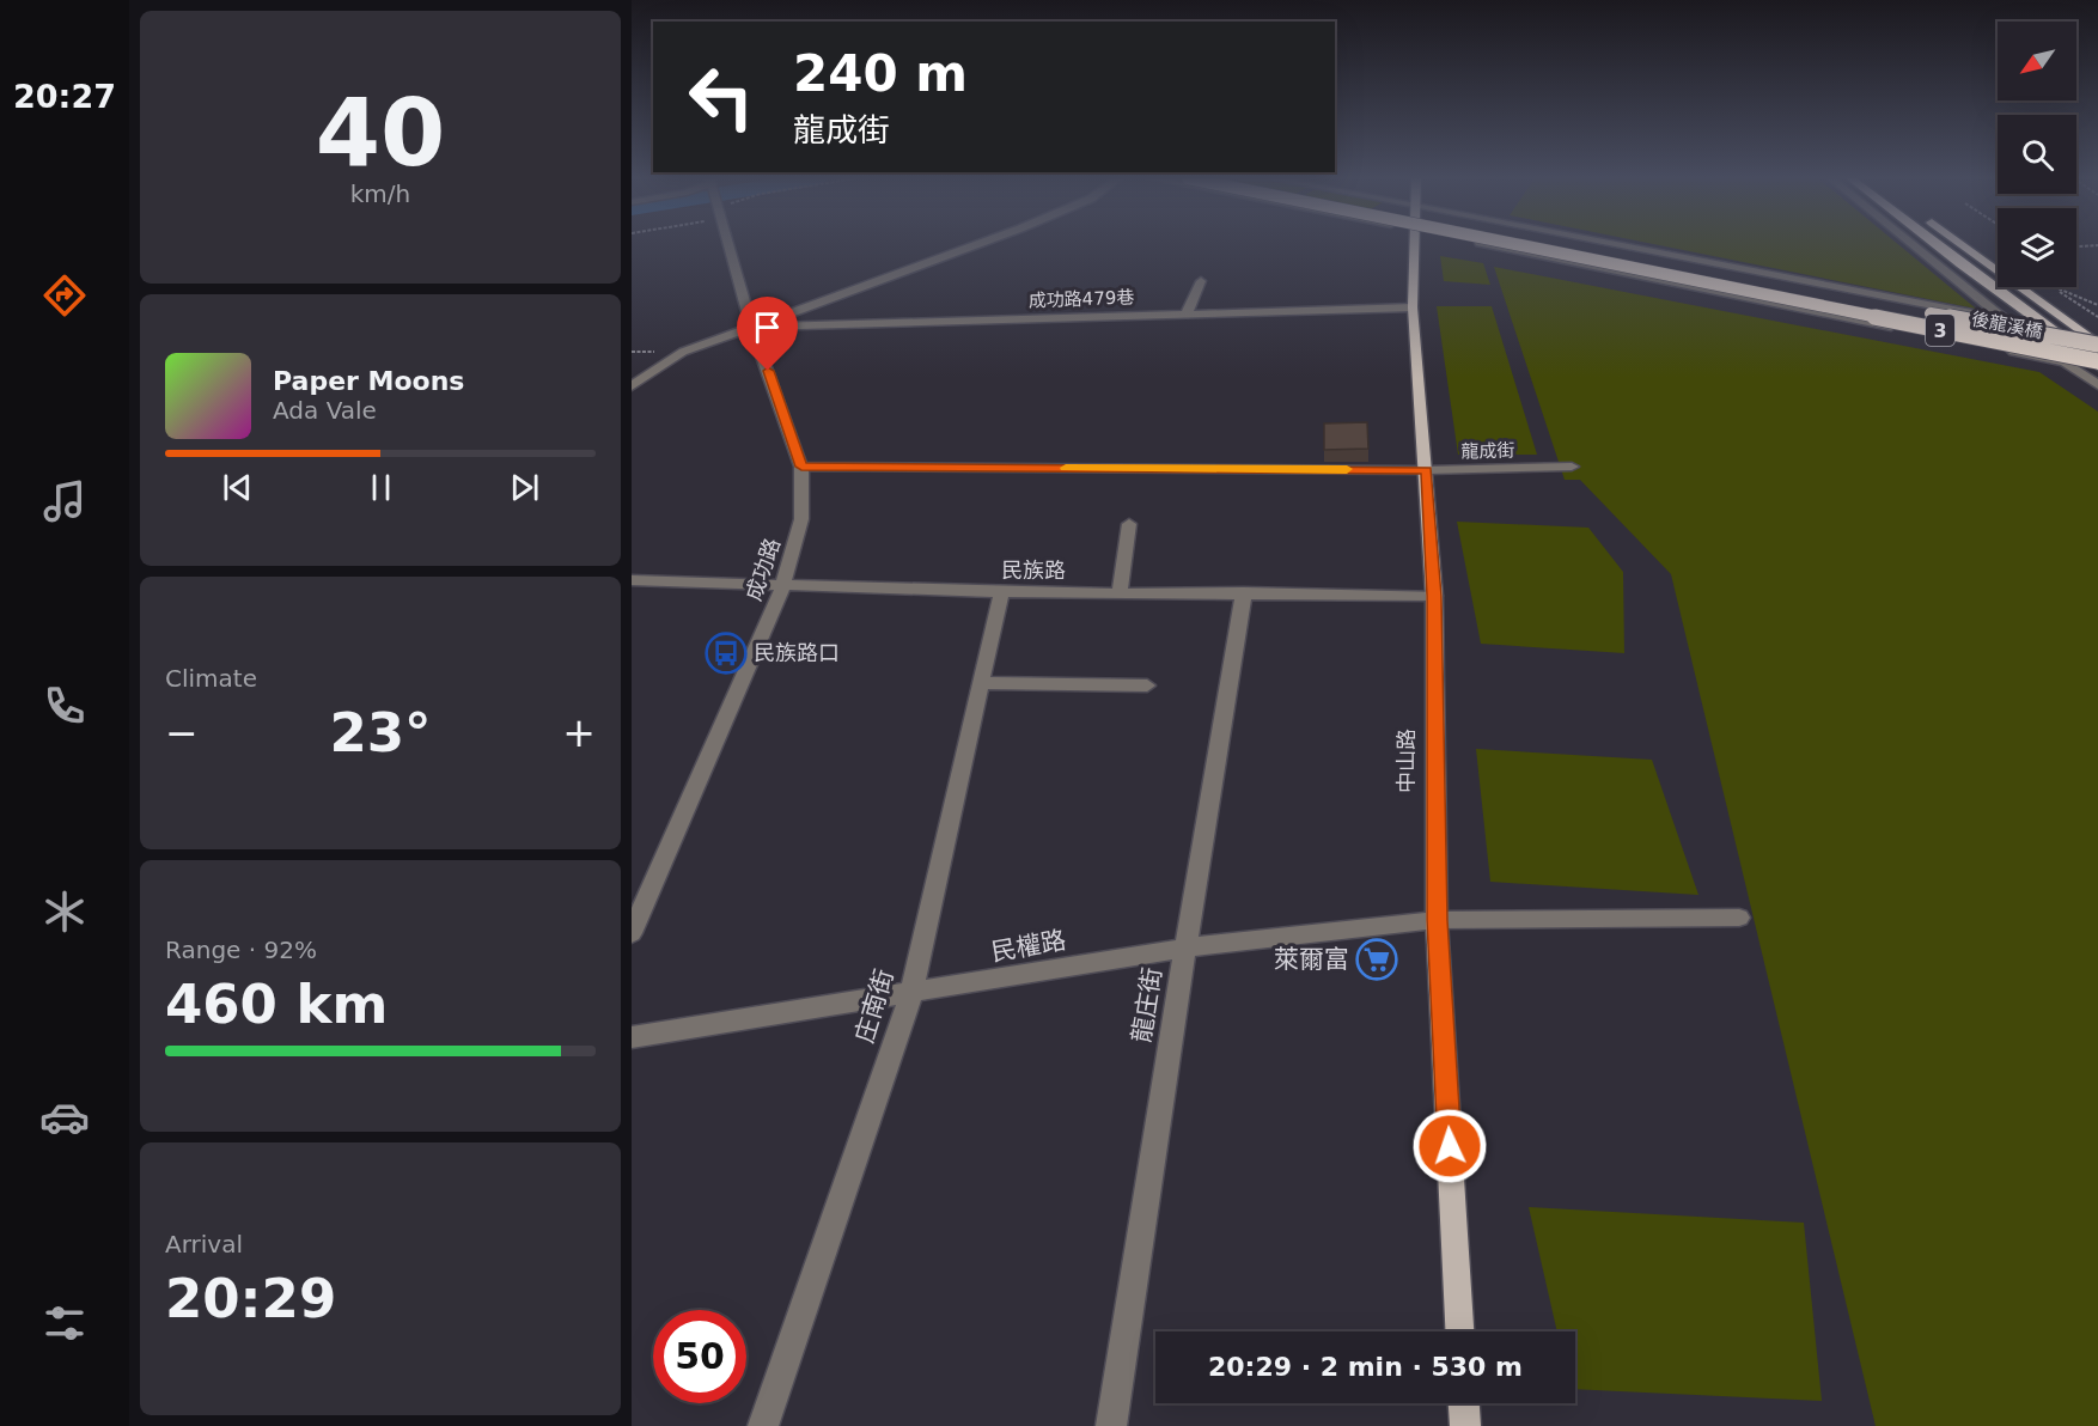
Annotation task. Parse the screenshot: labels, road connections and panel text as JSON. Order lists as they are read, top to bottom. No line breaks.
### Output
{"streets":{"highway":["後龍溪橋","3"],"main road":["中山路"],"street":["成功路479巷","龍成街","成功路","民族路","民權路","龍庄街","庄南街"]},"crossings":[["成功路479巷","成功路"],["成功路479巷","中山路"],["龍成街","成功路"],["龍成街","中山路"],["成功路","民族路"],["民族路","中山路"],["民族路","龍庄街"],["民族路","庄南街"],["中山路","民權路"],["民權路","龍庄街"],["民權路","庄南街"]],"places":{"bus stop":["民族路口"],"supermarket":["萊爾富"]},"north":"bottom left","page":{"tabs":"20:27","tile":[["40","km/h"],"Climate",["Range · 92%","460 km"],["Arrival","20:29"]],"turn":["240 m","龍成街"],"song":["Paper Moons","Ada Vale"],"heat":["−","23°","+"],"limit":"50","trip":"20:29 · 2 min · 530 m"}}
